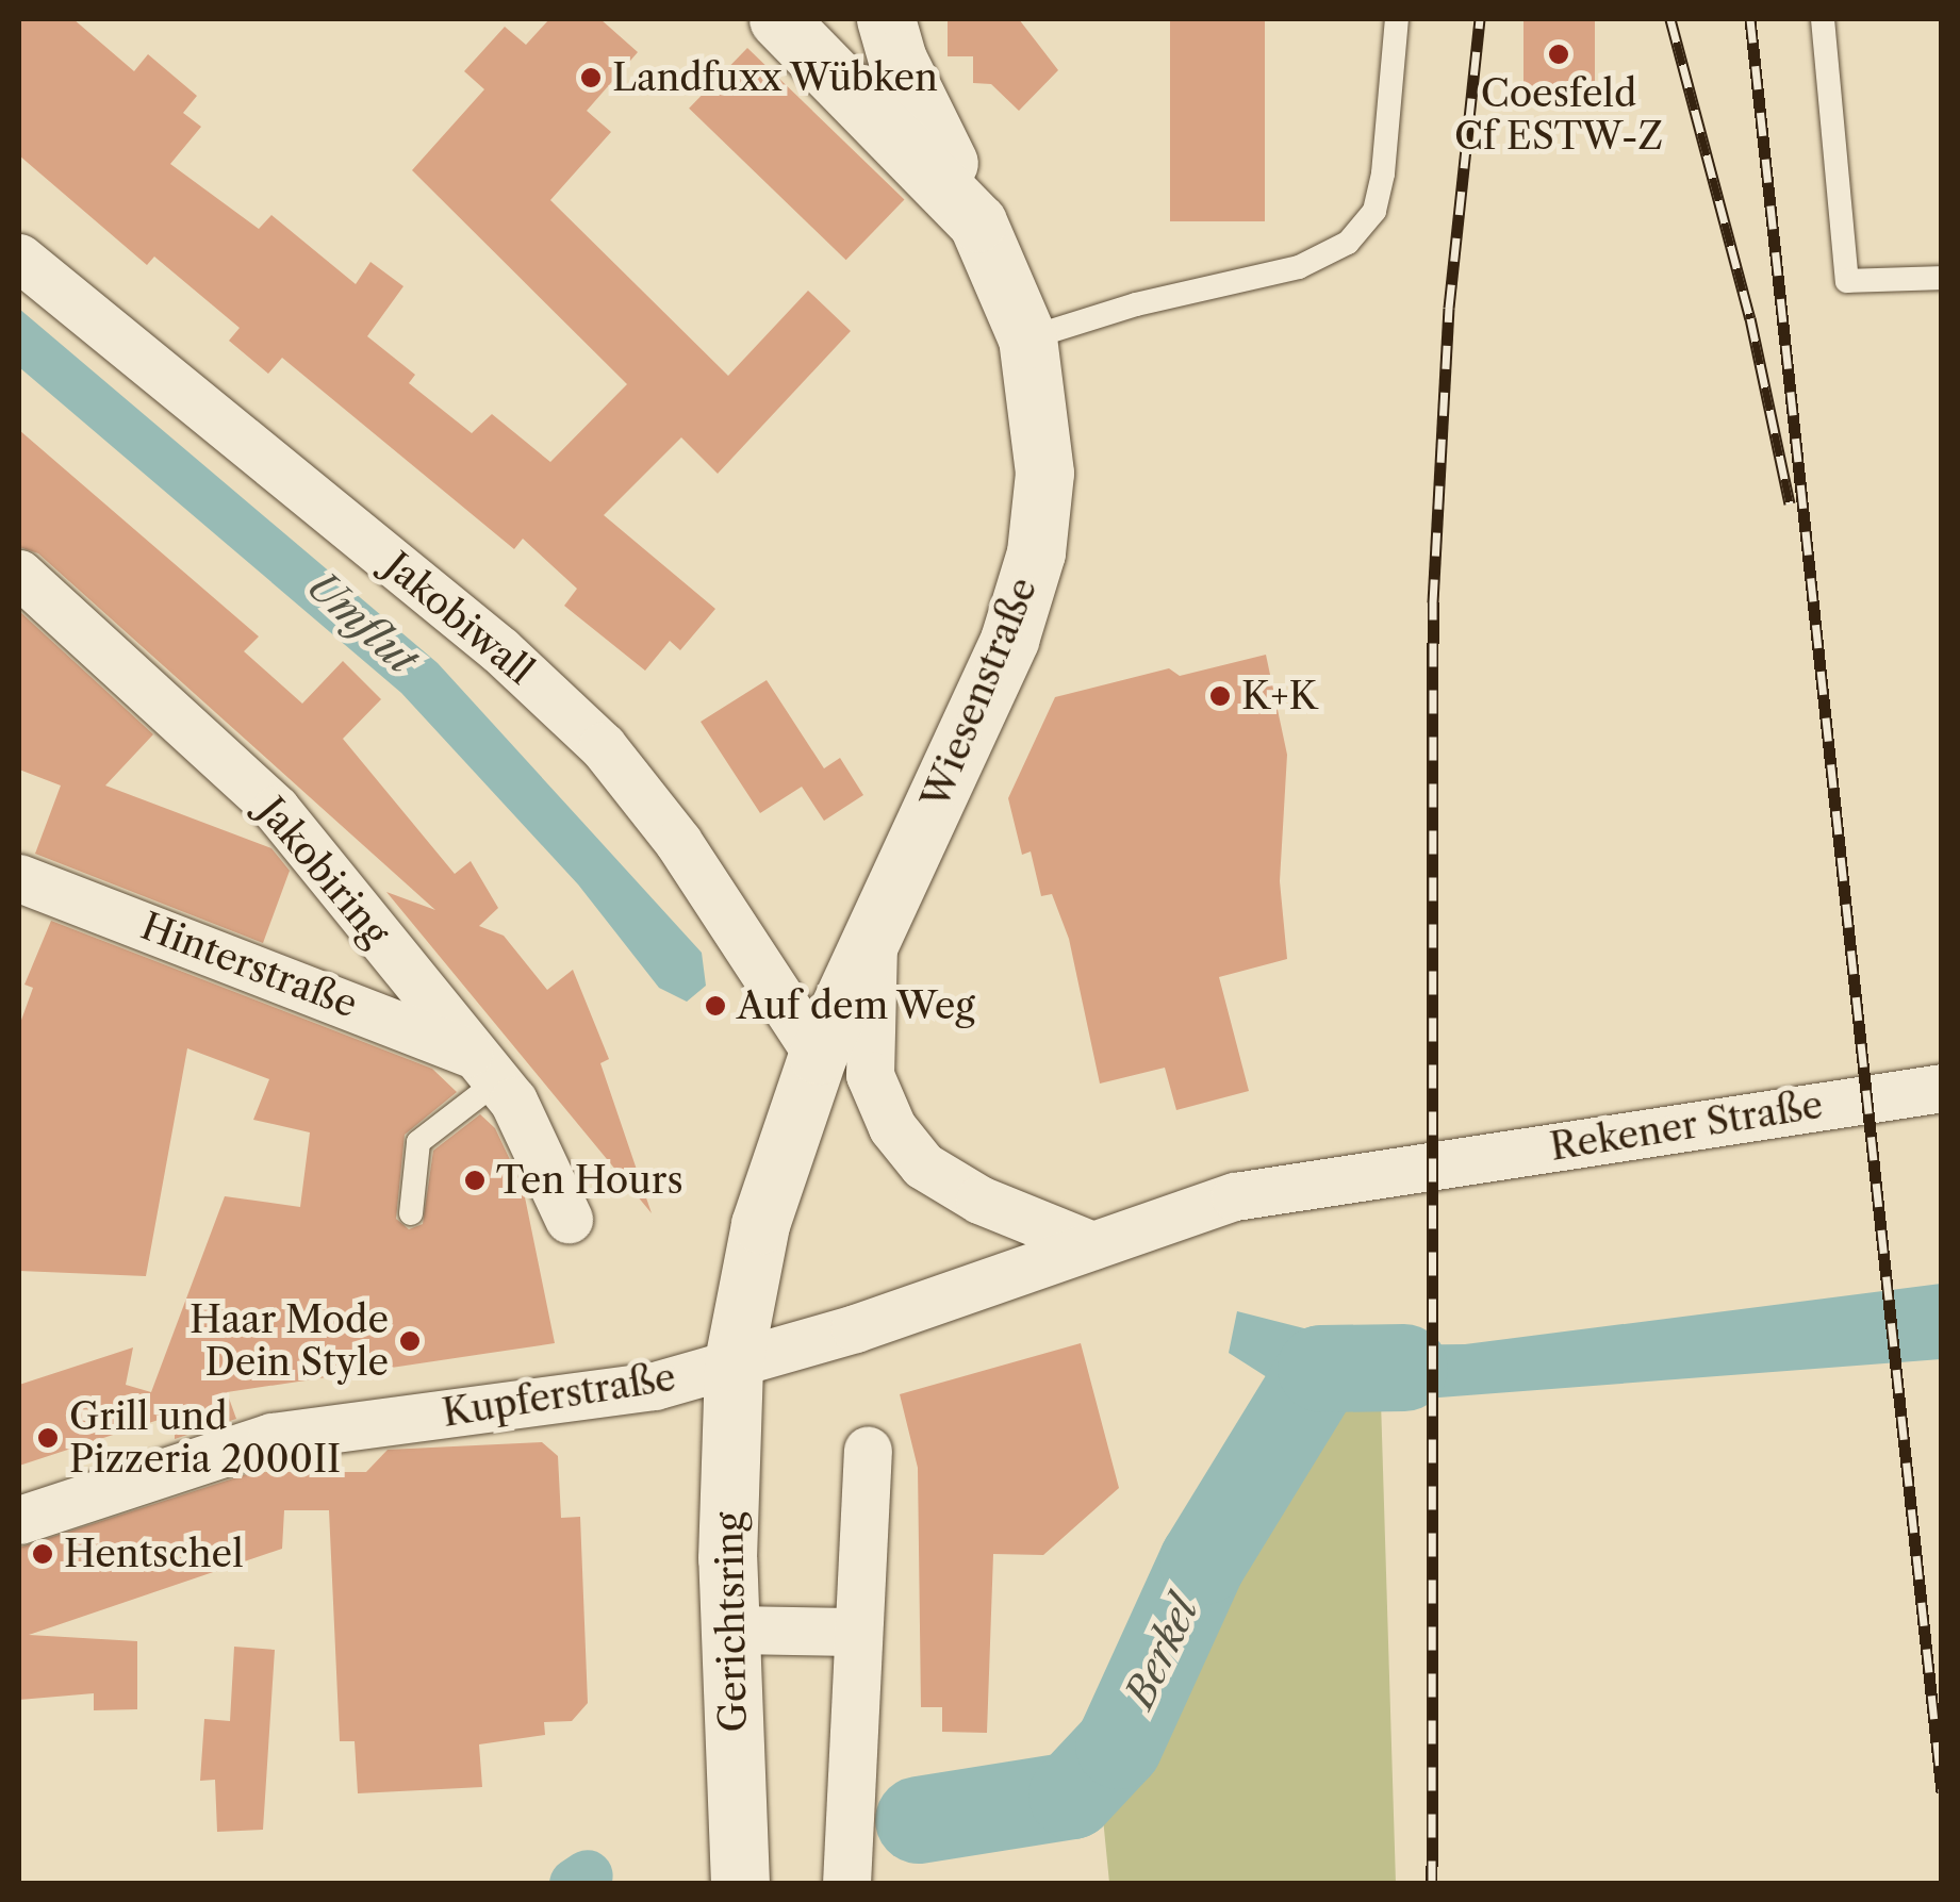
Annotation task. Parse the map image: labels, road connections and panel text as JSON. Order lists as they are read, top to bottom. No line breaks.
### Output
{"streets":{"street":["Jakobiwall","Wiesenstraße","Jakobiring","Hinterstraße","Rekener Straße","Kupferstraße","Gerichtsring"]},"crossings":[["Jakobiwall","Wiesenstraße"],["Wiesenstraße","Kupferstraße"],["Wiesenstraße","Gerichtsring"],["Jakobiring","Hinterstraße"],["Rekener Straße","Kupferstraße"],["Kupferstraße","Gerichtsring"]],"water":["Umflut","Berkel"],"places":["Coesfeld Cf ESTW-Z","Landfuxx Wübken","K+K","Auf dem Weg","Ten Hours","Haar Mode Dein Style","Grill und Pizzeria 2000II","Hentschel"]}
